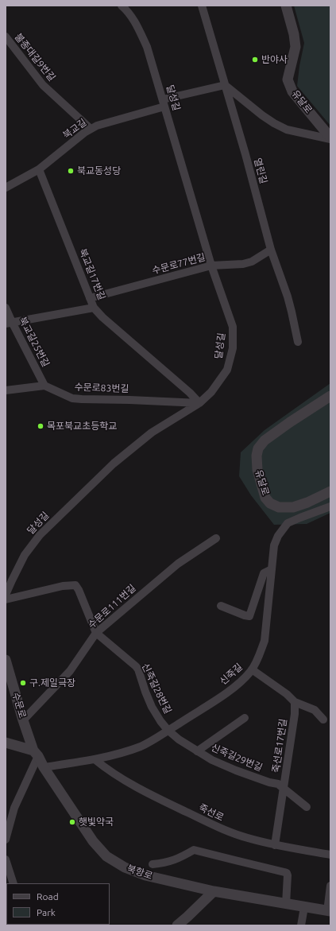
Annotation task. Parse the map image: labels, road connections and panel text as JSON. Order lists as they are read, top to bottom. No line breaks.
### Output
{"streets":{"street":["불종대길9번길","달성길","유달로","북교길","열린길","수문로77번길","북교길17번길","북교길25번길","수문로83번길","수문로111번길","신죽길","신죽길28번길","수문로","죽선로17번길","신죽길29번길","죽선로","북항로"]},"crossings":[["불종대길9번길","북교길"],["달성길","북교길"],["달성길","수문로77번길"],["달성길","북교길17번길"],["달성길","수문로83번길"],["북교길","열린길"],["북교길","북교길17번길"],["열린길","수문로77번길"],["수문로77번길","북교길17번길"],["북교길17번길","수문로83번길"],["북교길25번길","수문로83번길"],["수문로111번길","신죽길28번길"],["수문로111번길","수문로"],["신죽길","신죽길28번길"],["신죽길","신죽길29번길"],["신죽길","죽선로"],["신죽길","북항로"],["신죽길28번길","신죽길29번길"],["수문로","북항로"],["죽선로17번길","신죽길29번길"],["죽선로17번길","죽선로"]],"places":["반야사","북교동성당","목포북교초등학교","구.제일극장","햇빛약국"],"legend":["Road","Park"]}
